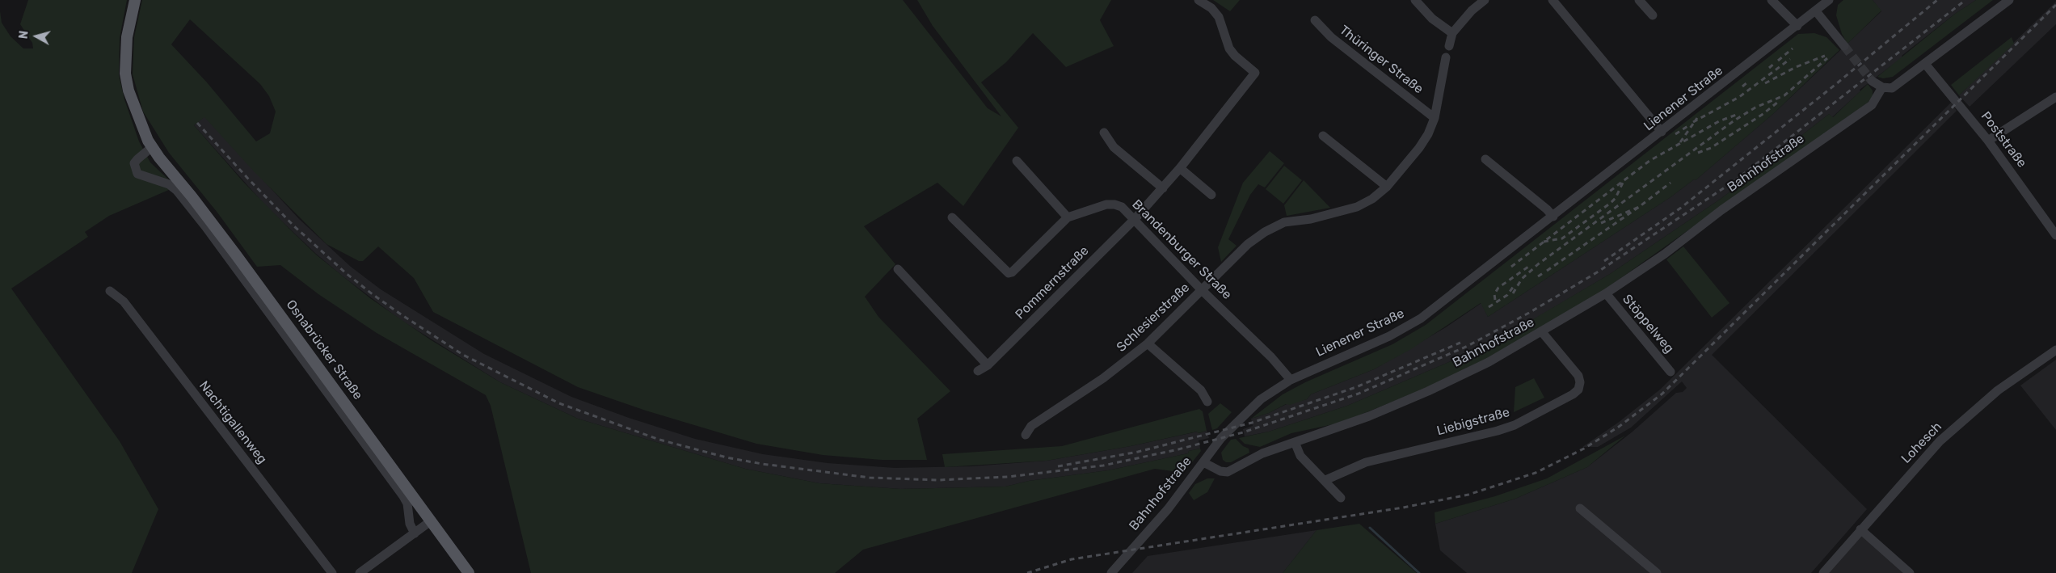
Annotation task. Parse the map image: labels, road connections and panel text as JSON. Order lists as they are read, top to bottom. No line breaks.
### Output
{"streets":{"main road":["Osnabrücker Straße"],"street":["Thüringer Straße","Lienener Straße","Poststraße","Bahnhofstraße","Brandenburger Straße","Pommernstraße","Schlesierstraße","Stöppelweg","Liebigstraße","Nachtigallenweg","Lohesch"]},"crossings":[["Thüringer Straße","Schlesierstraße"],["Lienener Straße","Bahnhofstraße"],["Lienener Straße","Brandenburger Straße"],["Bahnhofstraße","Stöppelweg"],["Bahnhofstraße","Liebigstraße"],["Brandenburger Straße","Pommernstraße"],["Brandenburger Straße","Schlesierstraße"]],"north":"left"}
